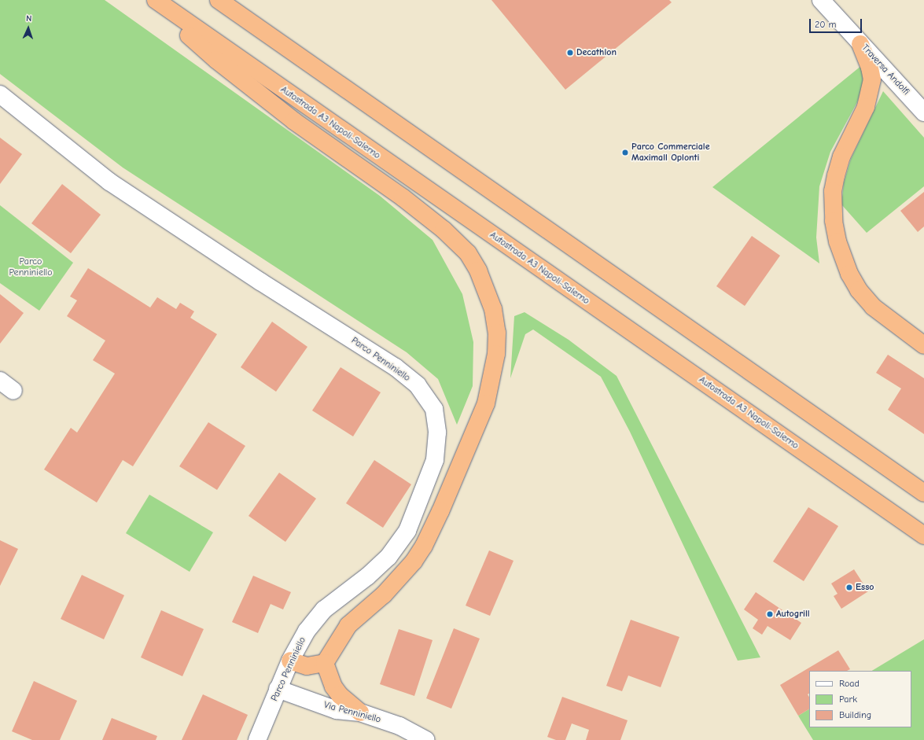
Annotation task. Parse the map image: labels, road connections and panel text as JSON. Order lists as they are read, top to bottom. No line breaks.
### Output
{"streets":{"highway":["Autostrada A3 Napoli-Salerno"],"street":["Traversa Andolfi","Parco Penniniello","Via Penniniello"]},"crossings":[["Parco Penniniello","Via Penniniello"]],"parks":["Parco Penniniello"],"places":["Decathlon","Parco Commerciale Maximall Oplonti","Esso","Autogrill"],"legend":["Road","Park","Building"],"scale_bar":"20 m","north":"top"}
